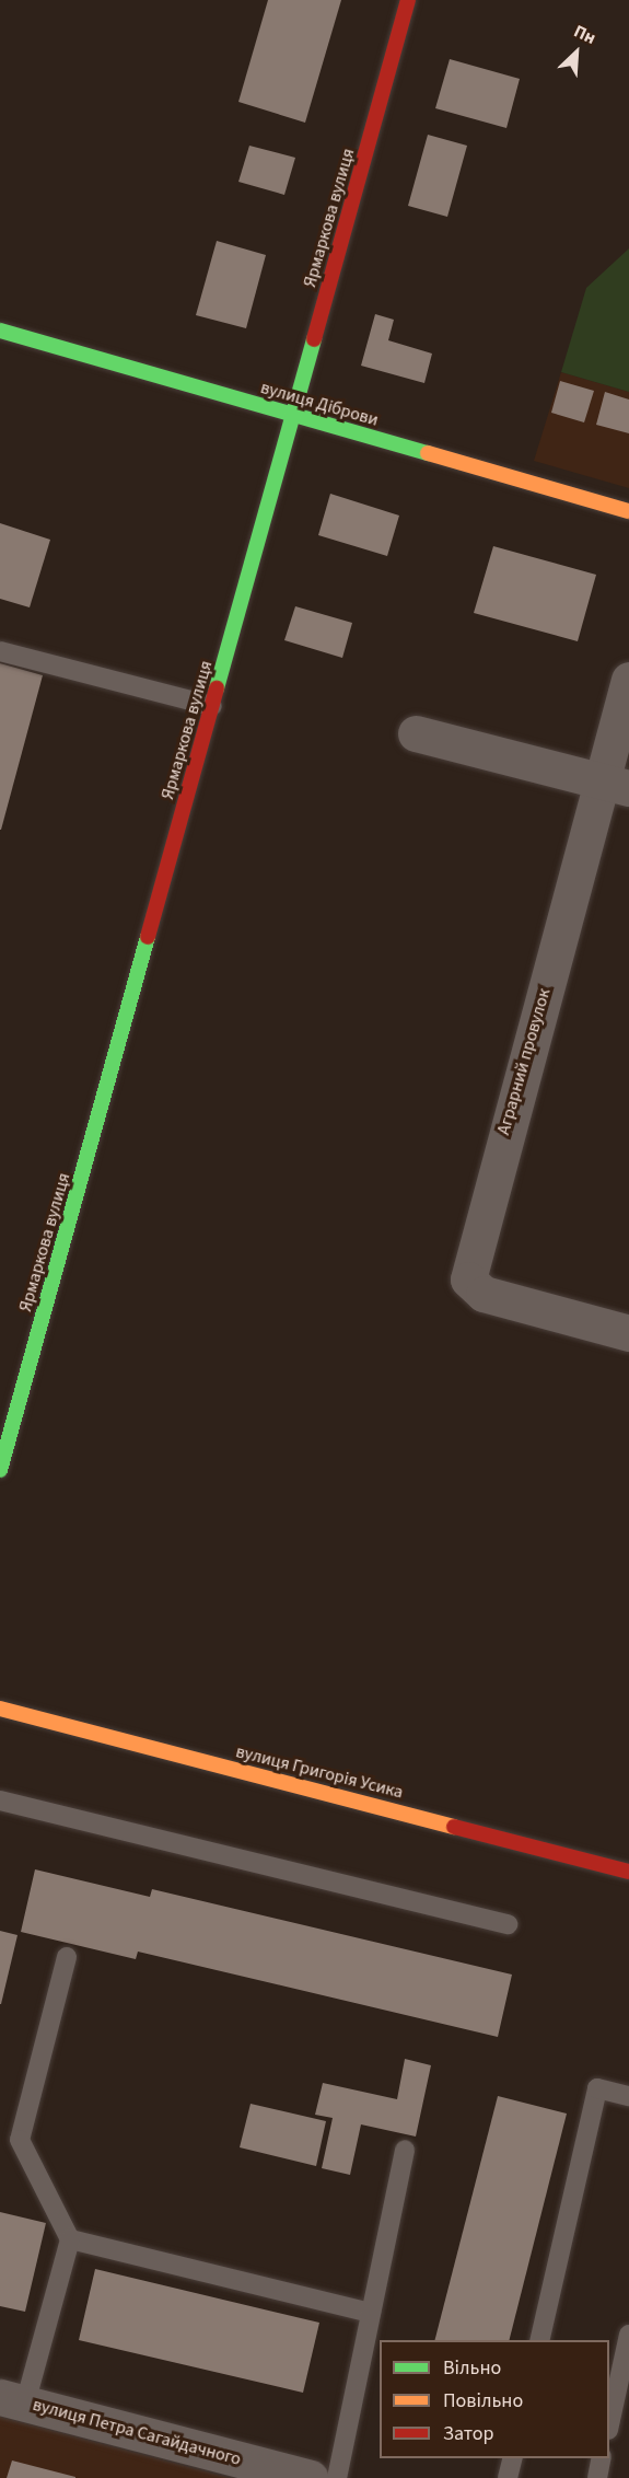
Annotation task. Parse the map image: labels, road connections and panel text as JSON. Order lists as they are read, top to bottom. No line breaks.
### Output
{"streets":{"street":["Ярмаркова вулиця","вулиця Діброви","Аграрний провулок","вулиця Григорія Усика","вулиця Петра Сагайдачного"]},"crossings":[["Ярмаркова вулиця","вулиця Діброви"]],"legend":["Вільно","Повільно","Затор"],"north":"top right"}
